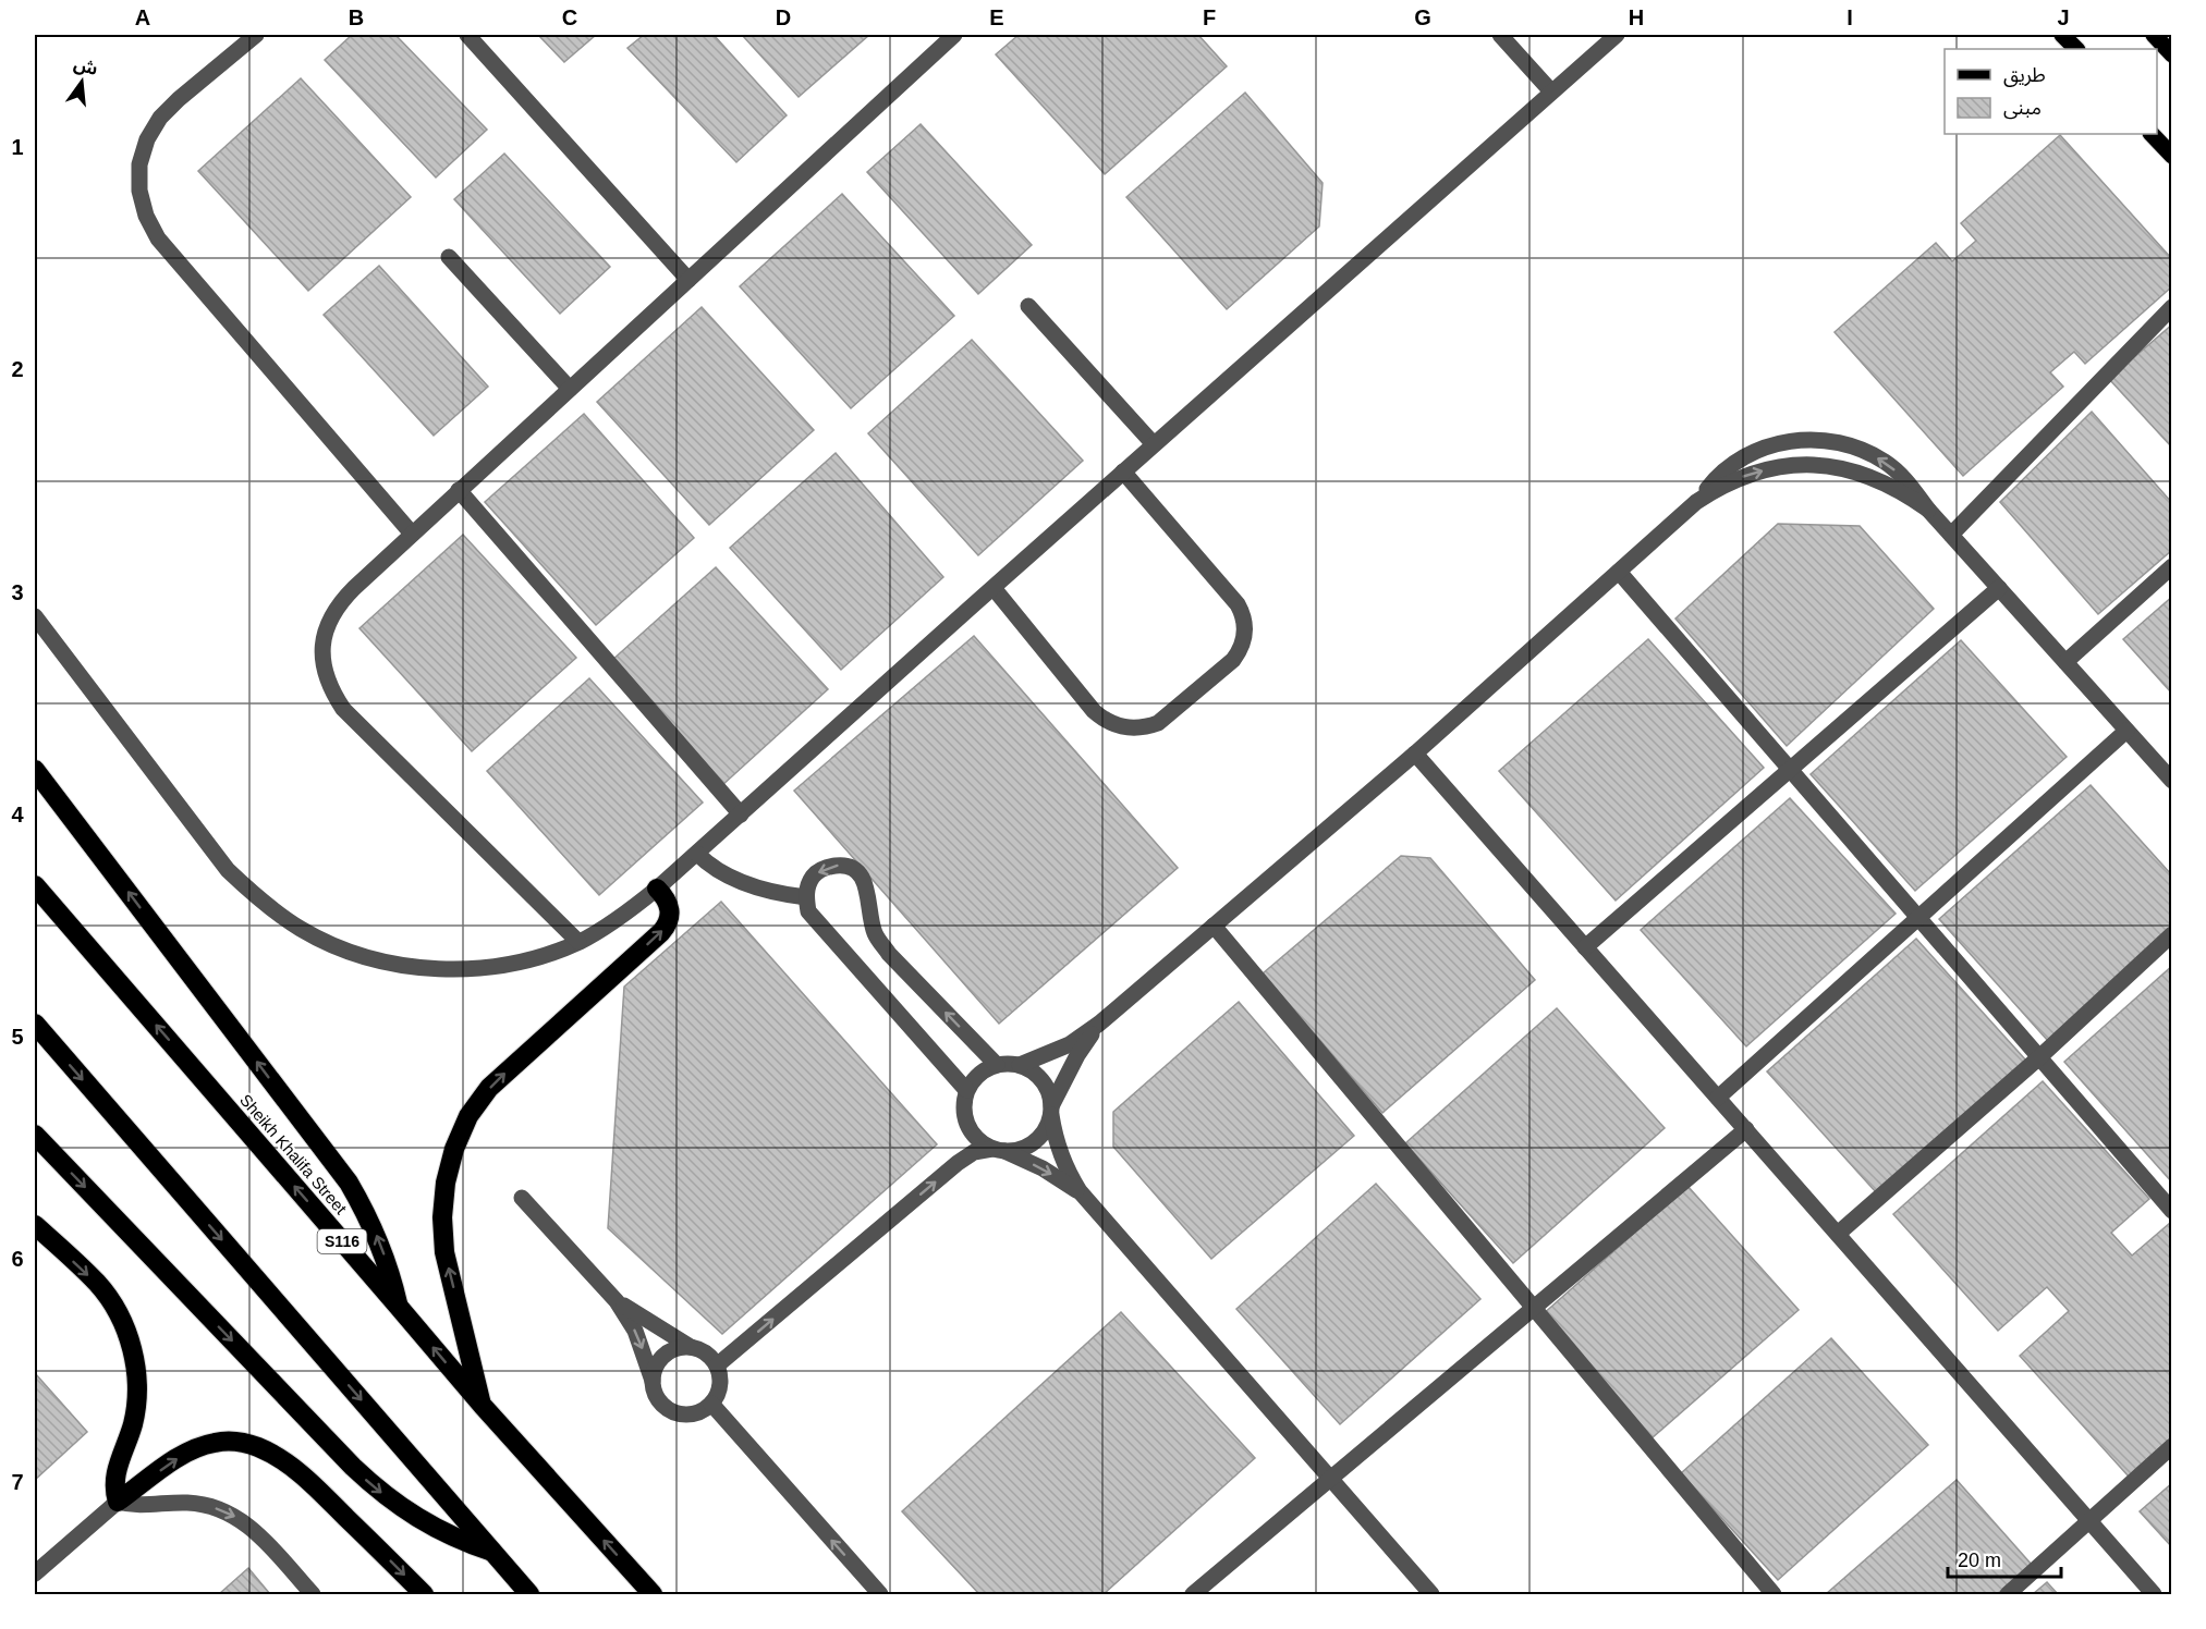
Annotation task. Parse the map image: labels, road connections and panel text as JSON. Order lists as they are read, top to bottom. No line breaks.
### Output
{"streets":{"highway":["Sheikh Khalifa Street","S116"]},"legend":["طريق","مبنى"],"scale_bar":"20 m","north":"top","grid":{"columns":["A","B","C","D","E","F","G","H","I","J"],"rows":["1","2","3","4","5","6","7"]}}
